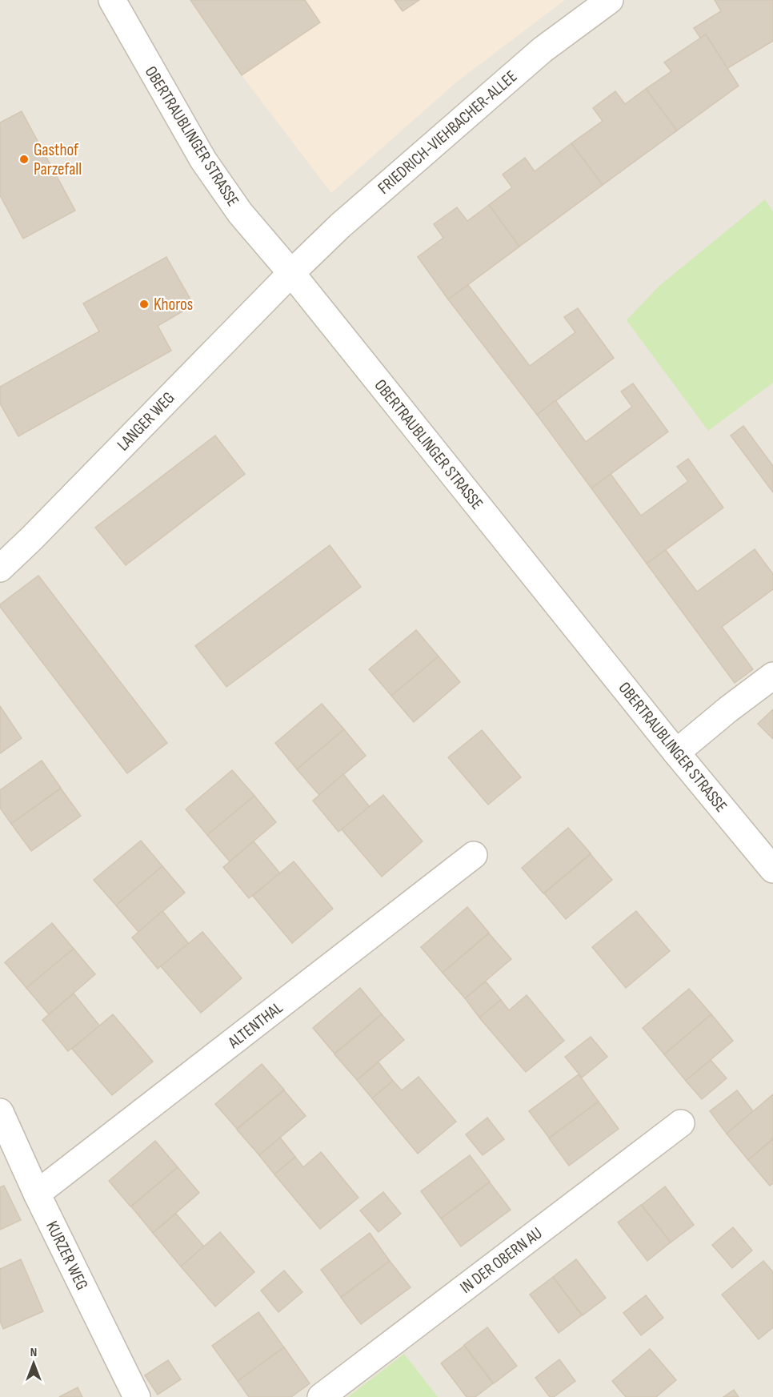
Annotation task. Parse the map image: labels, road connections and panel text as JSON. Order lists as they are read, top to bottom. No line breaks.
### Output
{"streets":{"street":["FRIEDRICH-VIEHBACHER-ALLEE","OBERTRAUBLINGER STRASSE","LANGER WEG","ALTENTHAL","KURZER WEG","IN DER OBERN AU"]},"crossings":[["FRIEDRICH-VIEHBACHER-ALLEE","OBERTRAUBLINGER STRASSE"],["FRIEDRICH-VIEHBACHER-ALLEE","LANGER WEG"],["OBERTRAUBLINGER STRASSE","LANGER WEG"],["ALTENTHAL","KURZER WEG"]],"places":["Gasthof Parzefall","Khoros"],"north":"top"}
